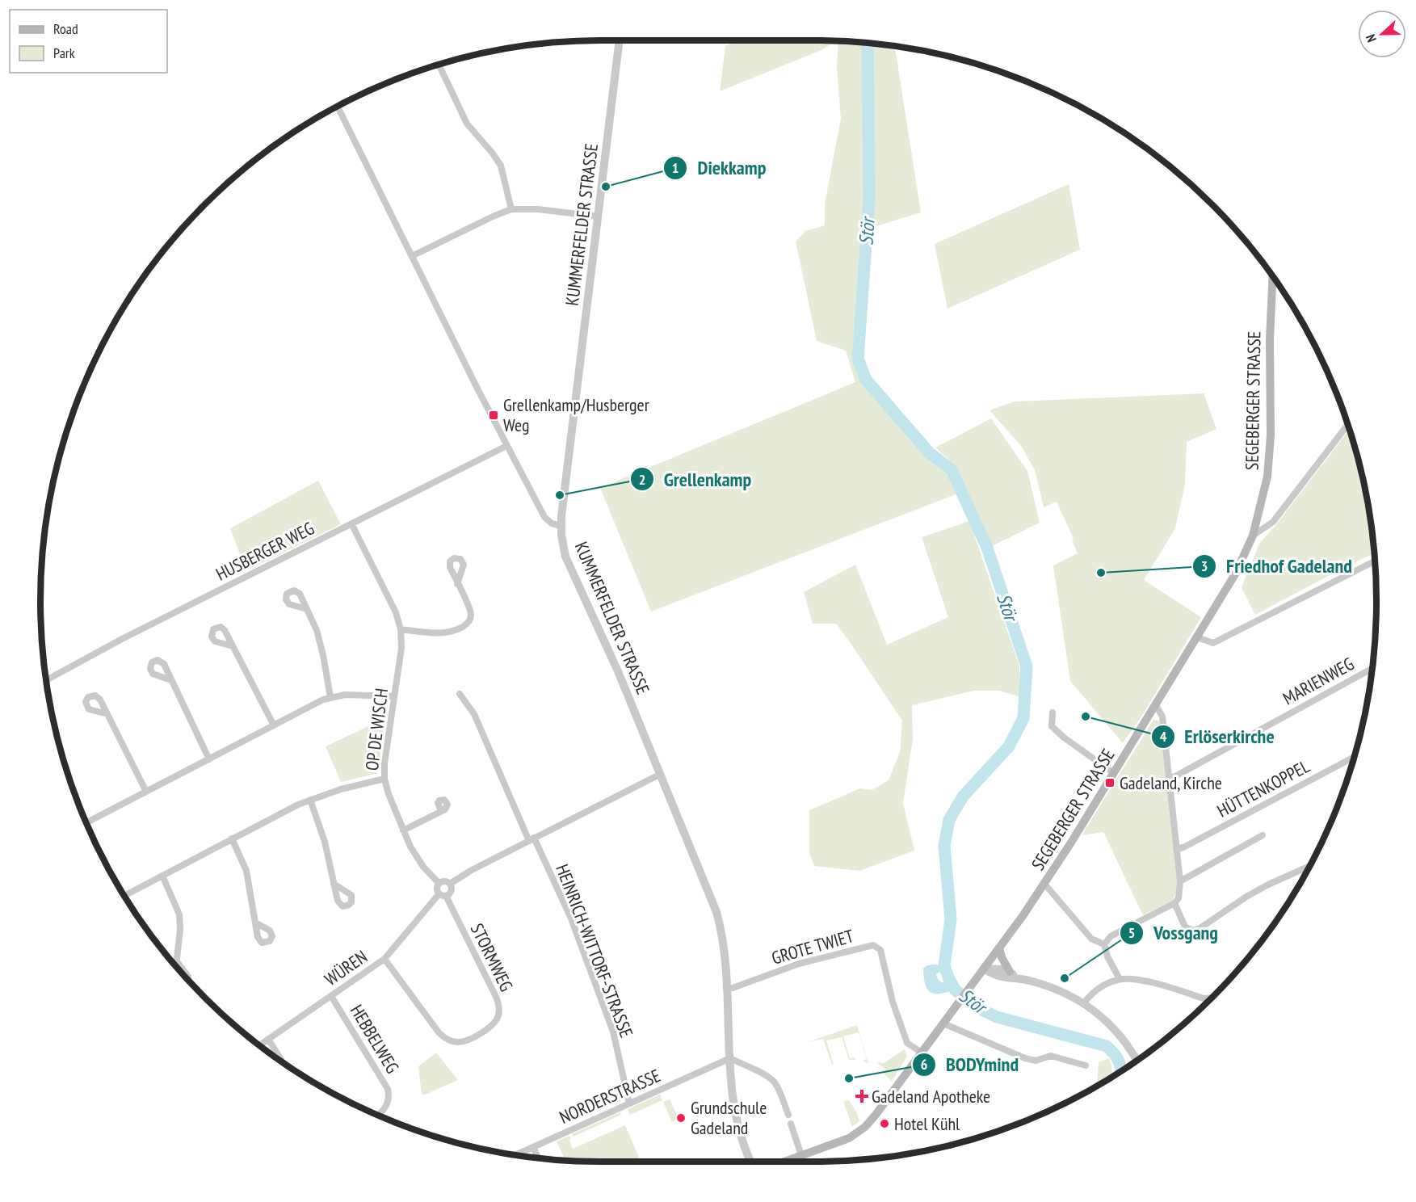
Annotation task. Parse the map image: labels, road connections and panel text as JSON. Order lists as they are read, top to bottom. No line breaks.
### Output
{"streets":{"main road":["SEGEBERGER STRASSE"],"street":["KUMMERFELDER STRASSE","HUSBERGER WEG","MARIENWEG","OP DE WISCH","HÜTTENKOPPEL","GROTE TWIET","HEINRICH-WITTORF-STRASSE","STORMWEG","WÜREN","HEBBELWEG","NORDERSTRASSE"]},"crossings":[["KUMMERFELDER STRASSE","GROTE TWIET"],["KUMMERFELDER STRASSE","NORDERSTRASSE"],["SEGEBERGER STRASSE","GROTE TWIET"],["HUSBERGER WEG","OP DE WISCH"],["OP DE WISCH","STORMWEG"],["OP DE WISCH","WÜREN"],["HEINRICH-WITTORF-STRASSE","NORDERSTRASSE"],["STORMWEG","WÜREN"],["WÜREN","HEBBELWEG"]],"water":["Stör"],"places":{"other":["Diekkamp","Grellenkamp","Friedhof Gadeland","Erlöserkirche","Vossgang","BODYmind","Grundschule Gadeland","Hotel Kühl"],"transit":["Grellenkamp/Husberger Weg","Gadeland, Kirche"],"health":["Gadeland Apotheke"]},"legend":["Road","Park"],"north":"left"}
